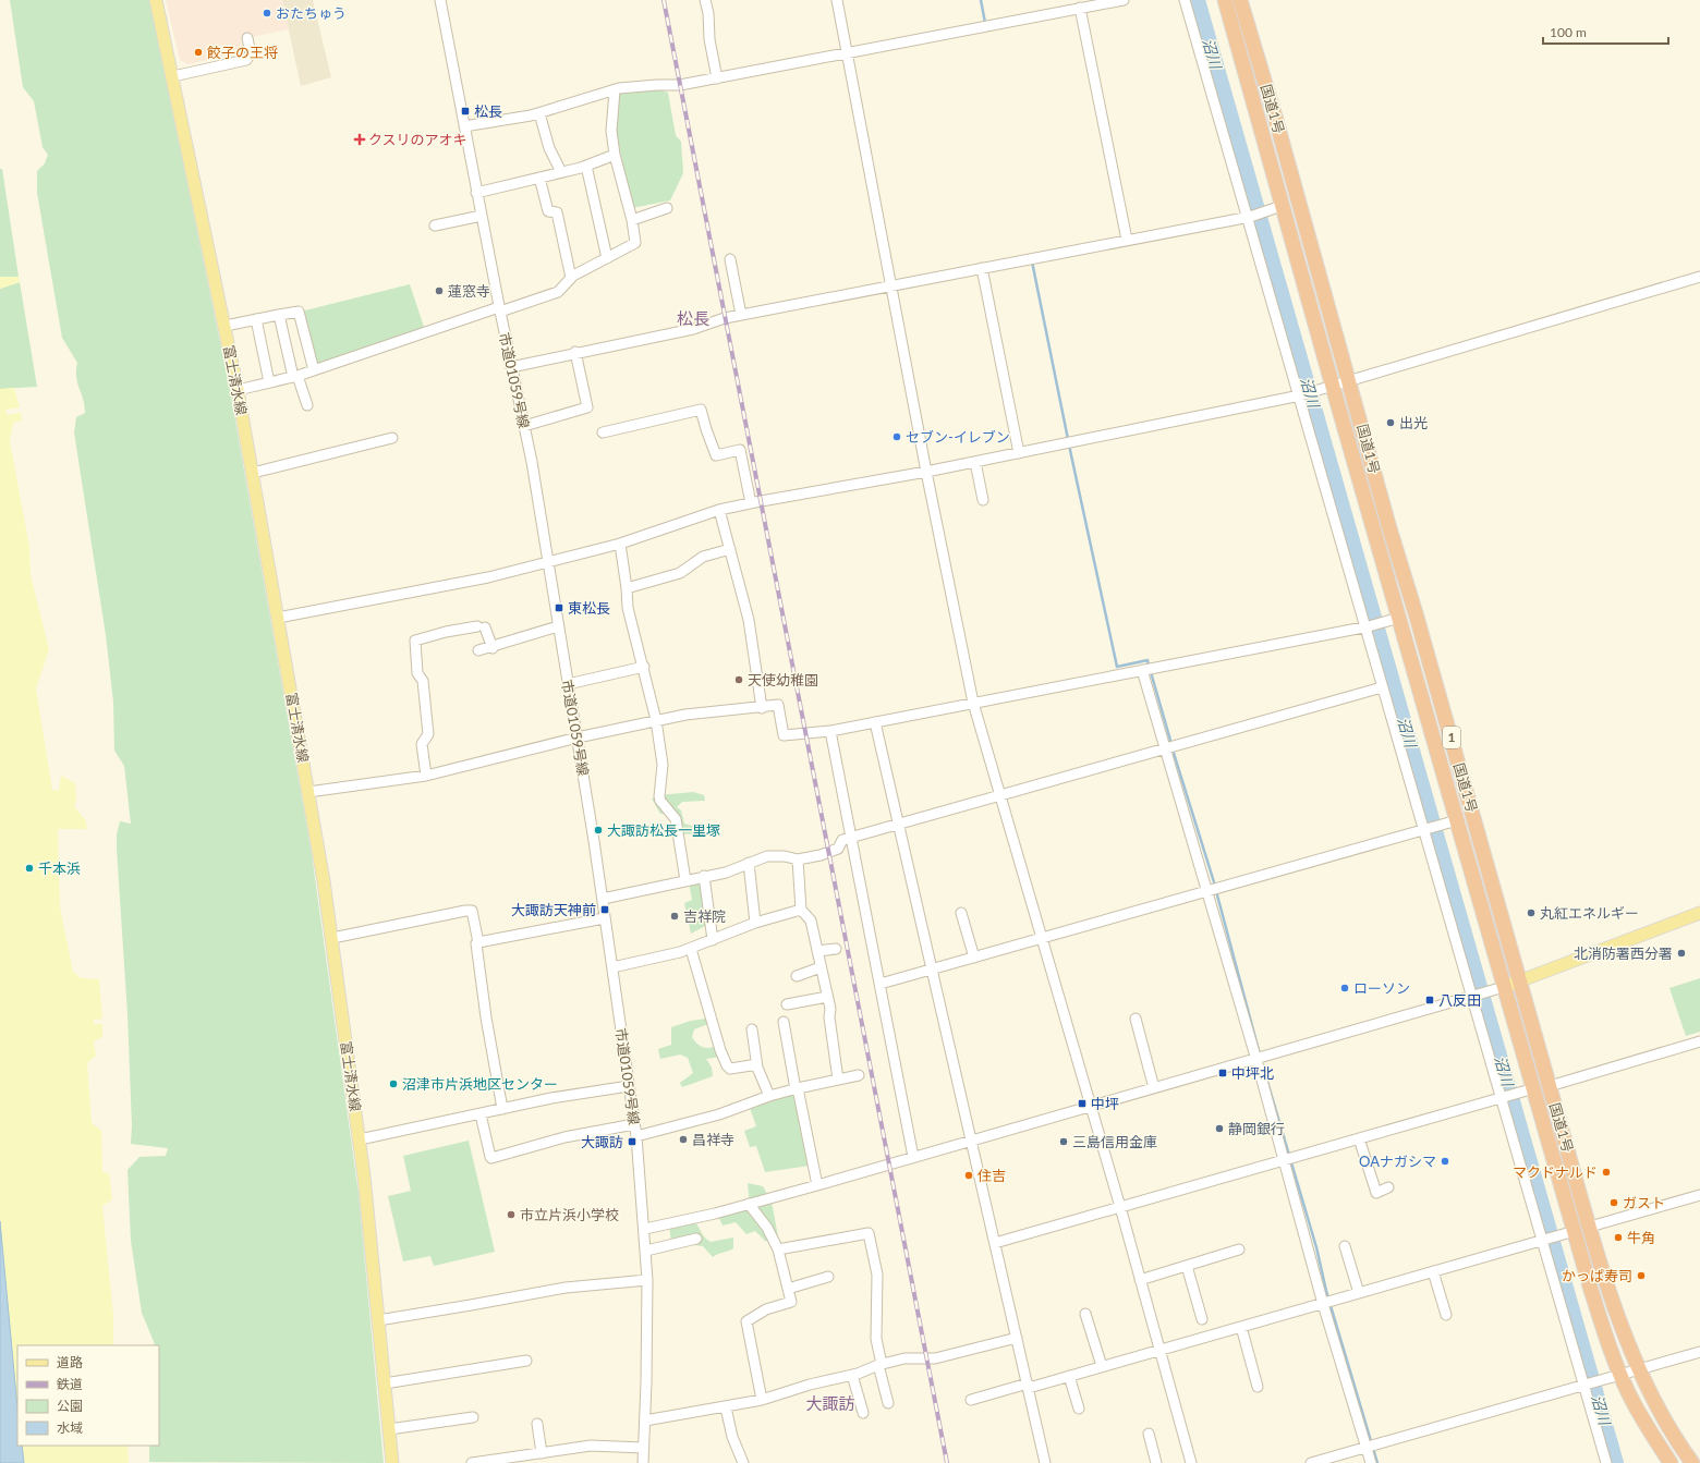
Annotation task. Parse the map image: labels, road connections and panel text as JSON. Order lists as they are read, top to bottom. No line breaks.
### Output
{"streets":{"highway":["国道1号","1"],"main road":["富士清水線"],"street":["市道01059号線"]},"districts":["松長","大諏訪"],"water":["沼川"],"places":{"other":["おたちゅう","餃子の王将","蓮窓寺","出光","セブン-イレブン","天使幼稚園","大諏訪松長一里塚","千本浜","丸紅エネルギー","吉祥院","北消防署西分署","ローソン","沼津市片浜地区センター","静岡銀行","昌祥寺","三島信用金庫","OAナガシマ","マクドナルド","住吉","ガスト","市立片浜小学校","牛角","かっぱ寿司"],"transit":["松長","東松長","大諏訪天神前","八反田","中坪北","中坪","大諏訪"],"health":["クスリのアオキ"]},"legend":["道路","鉄道","公園","水域"],"scale_bar":"100 m"}
